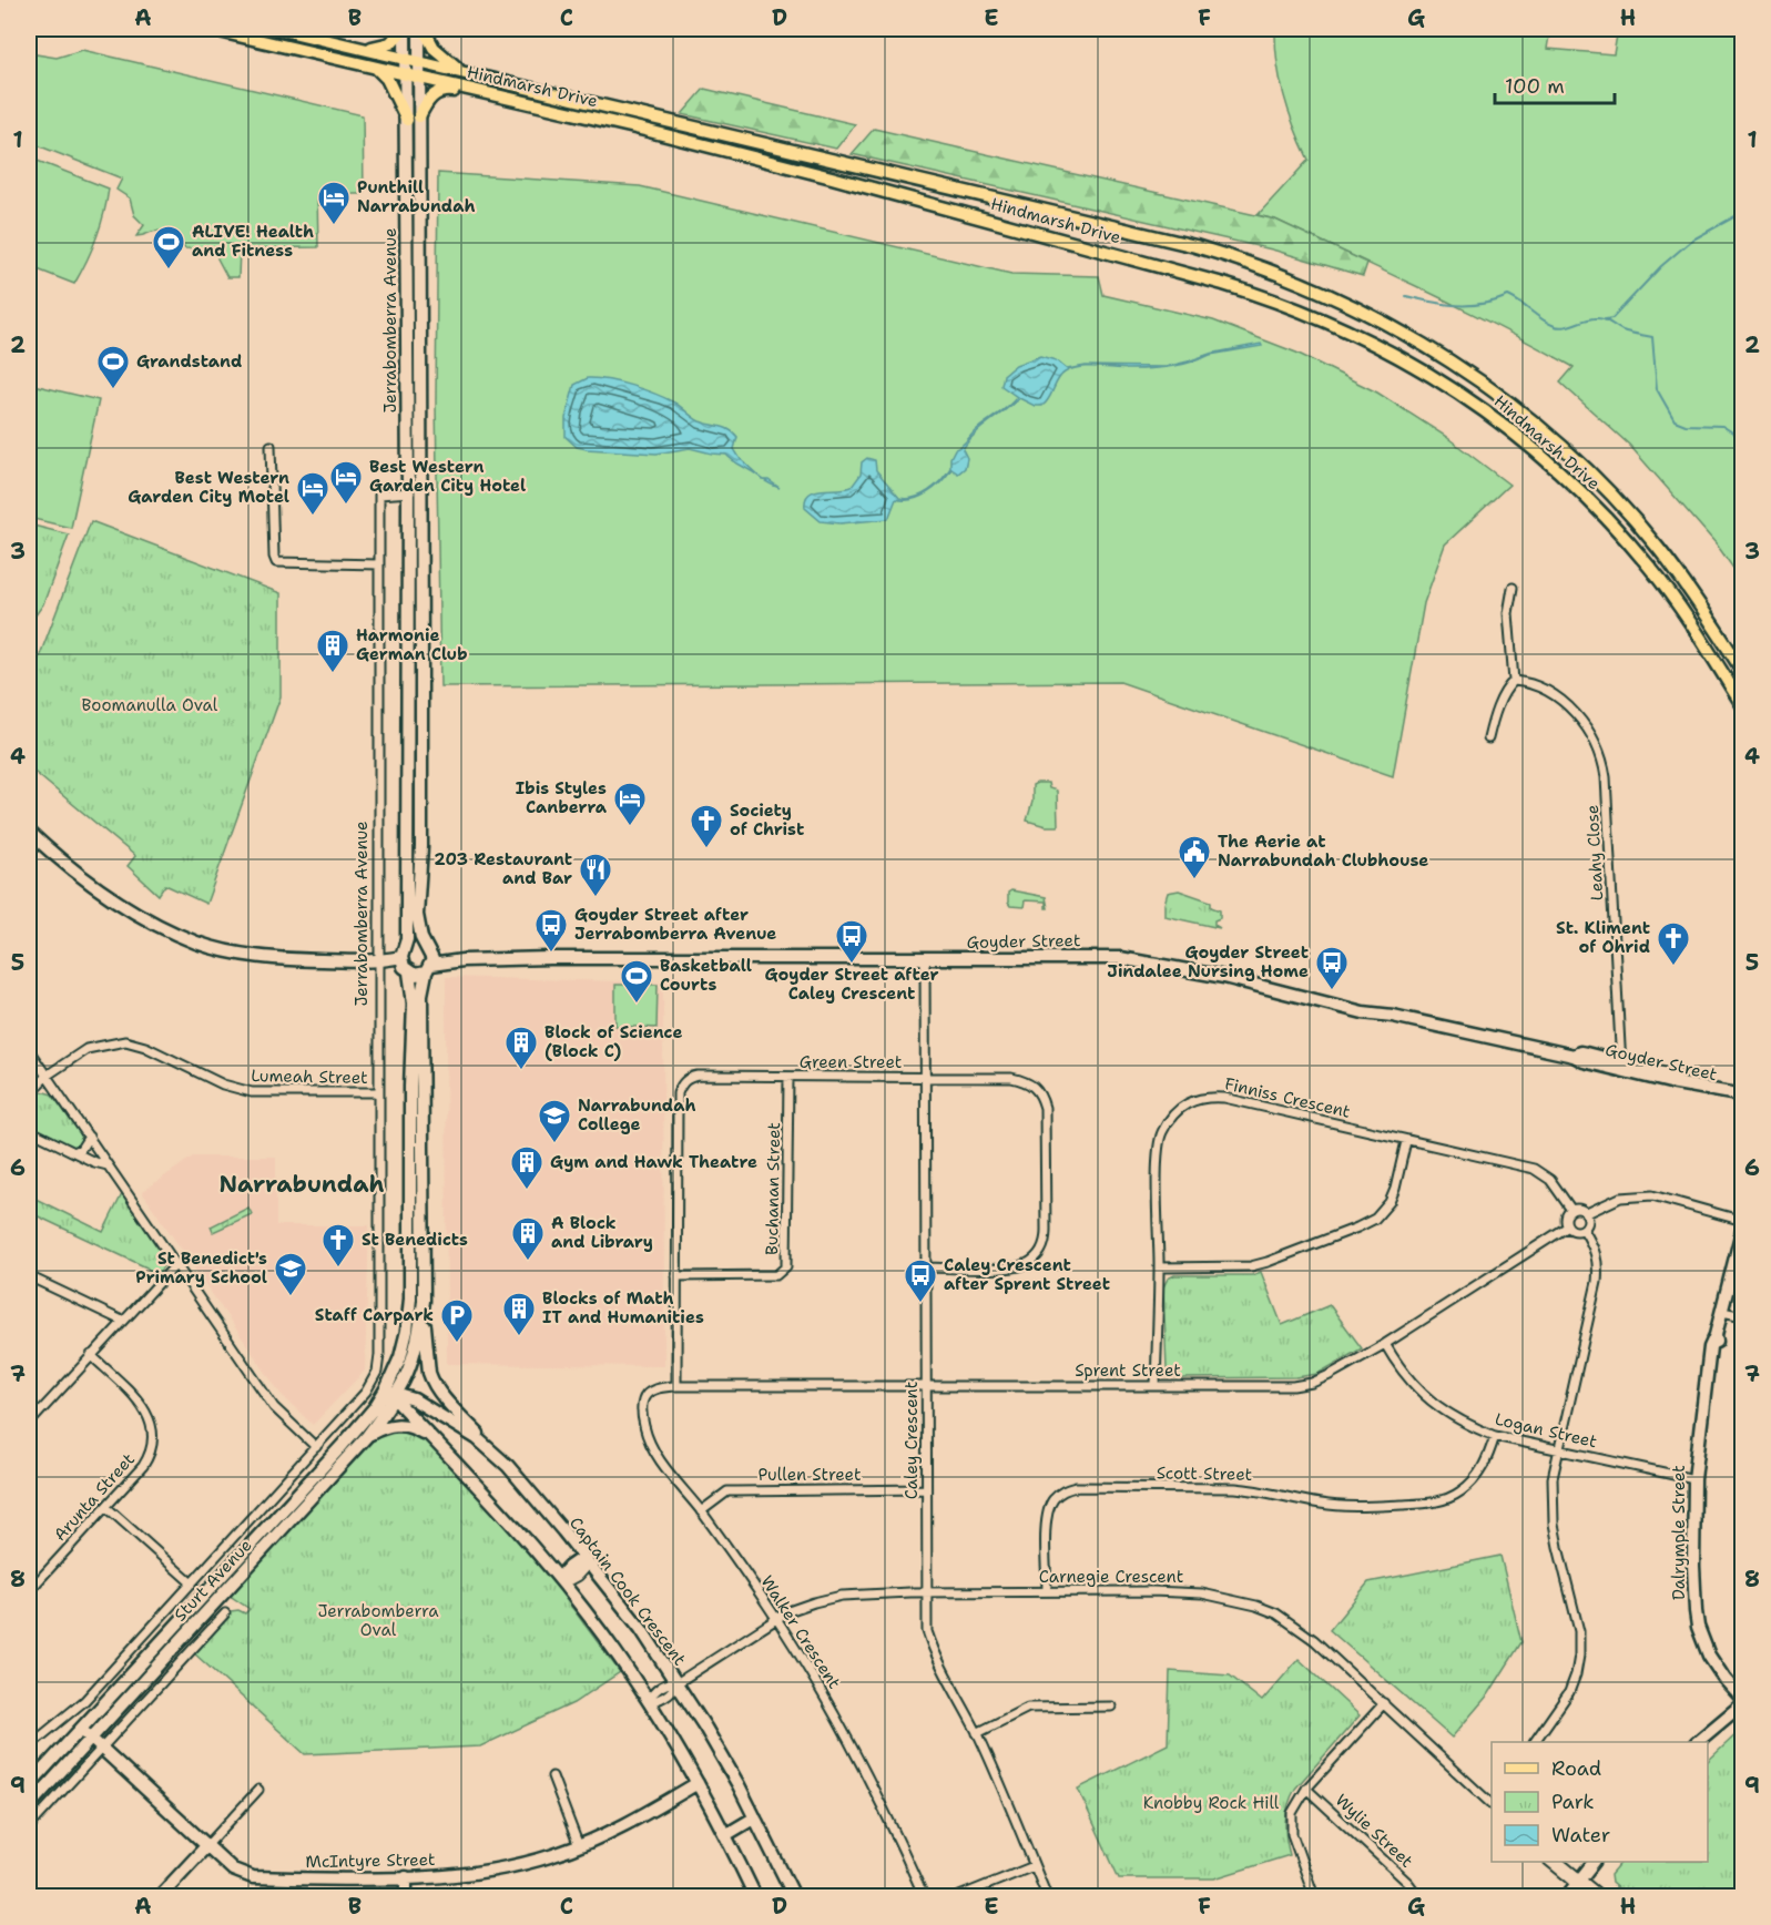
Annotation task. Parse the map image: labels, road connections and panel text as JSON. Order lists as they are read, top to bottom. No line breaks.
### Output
{"streets":{"main road":["Hindmarsh Drive","Jerrabomberra Avenue","Goyder Street","Dalrymple Street","Sturt Avenue","Captain Cook Crescent","McIntyre Street"],"street":["Leahy Close","Green Street","Lumeah Street","Finniss Crescent","Buchanan Street","Sprent Street","Logan Street","Caley Crescent","Scott Street","Pullen Street","Arunta Street","Carnegie Crescent","Walker Crescent","Wylie Street"]},"crossings":[["Hindmarsh Drive","Jerrabomberra Avenue"],["Jerrabomberra Avenue","Goyder Street"],["Jerrabomberra Avenue","Lumeah Street"],["Jerrabomberra Avenue","Sturt Avenue"],["Leahy Close","Goyder Street"],["Goyder Street","Caley Crescent"],["Green Street","Buchanan Street"],["Green Street","Sprent Street"],["Green Street","Caley Crescent"],["Finniss Crescent","Sprent Street"],["Sprent Street","Logan Street"],["Sprent Street","Caley Crescent"],["Sprent Street","Walker Crescent"],["Logan Street","Scott Street"],["Logan Street","Dalrymple Street"],["Caley Crescent","Pullen Street"],["Caley Crescent","Carnegie Crescent"],["Scott Street","Carnegie Crescent"],["Pullen Street","Walker Crescent"],["Carnegie Crescent","Captain Cook Crescent"],["Carnegie Crescent","Walker Crescent"],["Sturt Avenue","Captain Cook Crescent"],["Sturt Avenue","McIntyre Street"]],"districts":["Narrabundah"],"parks":["Boomanulla Oval","Jerrabomberra Oval","Knobby Rock Hill"],"places":{"hotel":["Punthill Narrabundah","Best Western Garden City Hotel","Best Western Garden City Motel","Ibis Styles Canberra"],"sports":["ALIVE! Health and Fitness","Grandstand","Basketball Courts"],"building":["Harmonie German Club","Block of Science (Block C)","Gym and Hawk Theatre","A Block and Library","Blocks of Math IT and Humanities"],"church":["Society of Christ","St. Kliment of Ohrid","St Benedicts"],"public building":["The Aerie at Narrabundah Clubhouse"],"restaurant":["203 Restaurant and Bar"],"bus stop":["Goyder Street after Jerrabomberra Avenue","Goyder Street after Caley Crescent","Goyder Street Jindalee Nursing Home","Caley Crescent after Sprent Street"],"school or university":["Narrabundah College","St Benedict's Primary School"],"parking":["Staff Carpark"]},"legend":["Road","Park","Water"],"scale_bar":"100 m","grid":{"columns":["A","B","C","D","E","F","G","H"],"rows":["1","2","3","4","5","6","7","8","9"]}}
